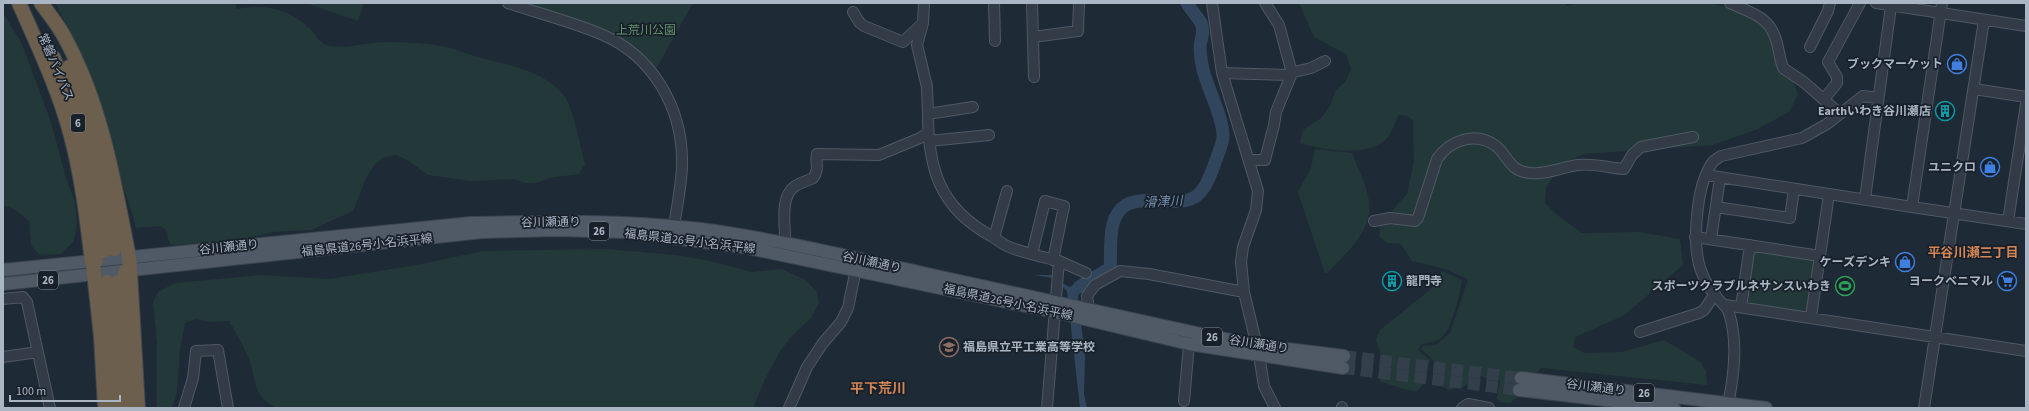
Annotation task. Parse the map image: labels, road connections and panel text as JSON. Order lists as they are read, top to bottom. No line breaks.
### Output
{"streets":{"highway":["常磐バイパス","6"],"main road":["谷川瀬通り","26","福島県道26号小名浜平線"]},"crossings":[["常磐バイパス","26"],["谷川瀬通り","26"],["谷川瀬通り","福島県道26号小名浜平線"]],"districts":["平谷川瀬三丁目","平下荒川"],"water":["滑津川"],"parks":["上荒川公園"],"places":{"shop":["ブックマーケット","ユニクロ","ケーズデンキ"],"building":["Earthいわき谷川瀬店","龍門寺"],"supermarket":["ヨークベニマル"],"sports":["スポーツクラブルネサンスいわき"],"school or university":["福島県立平工業高等学校"]},"scale_bar":"100 m"}
